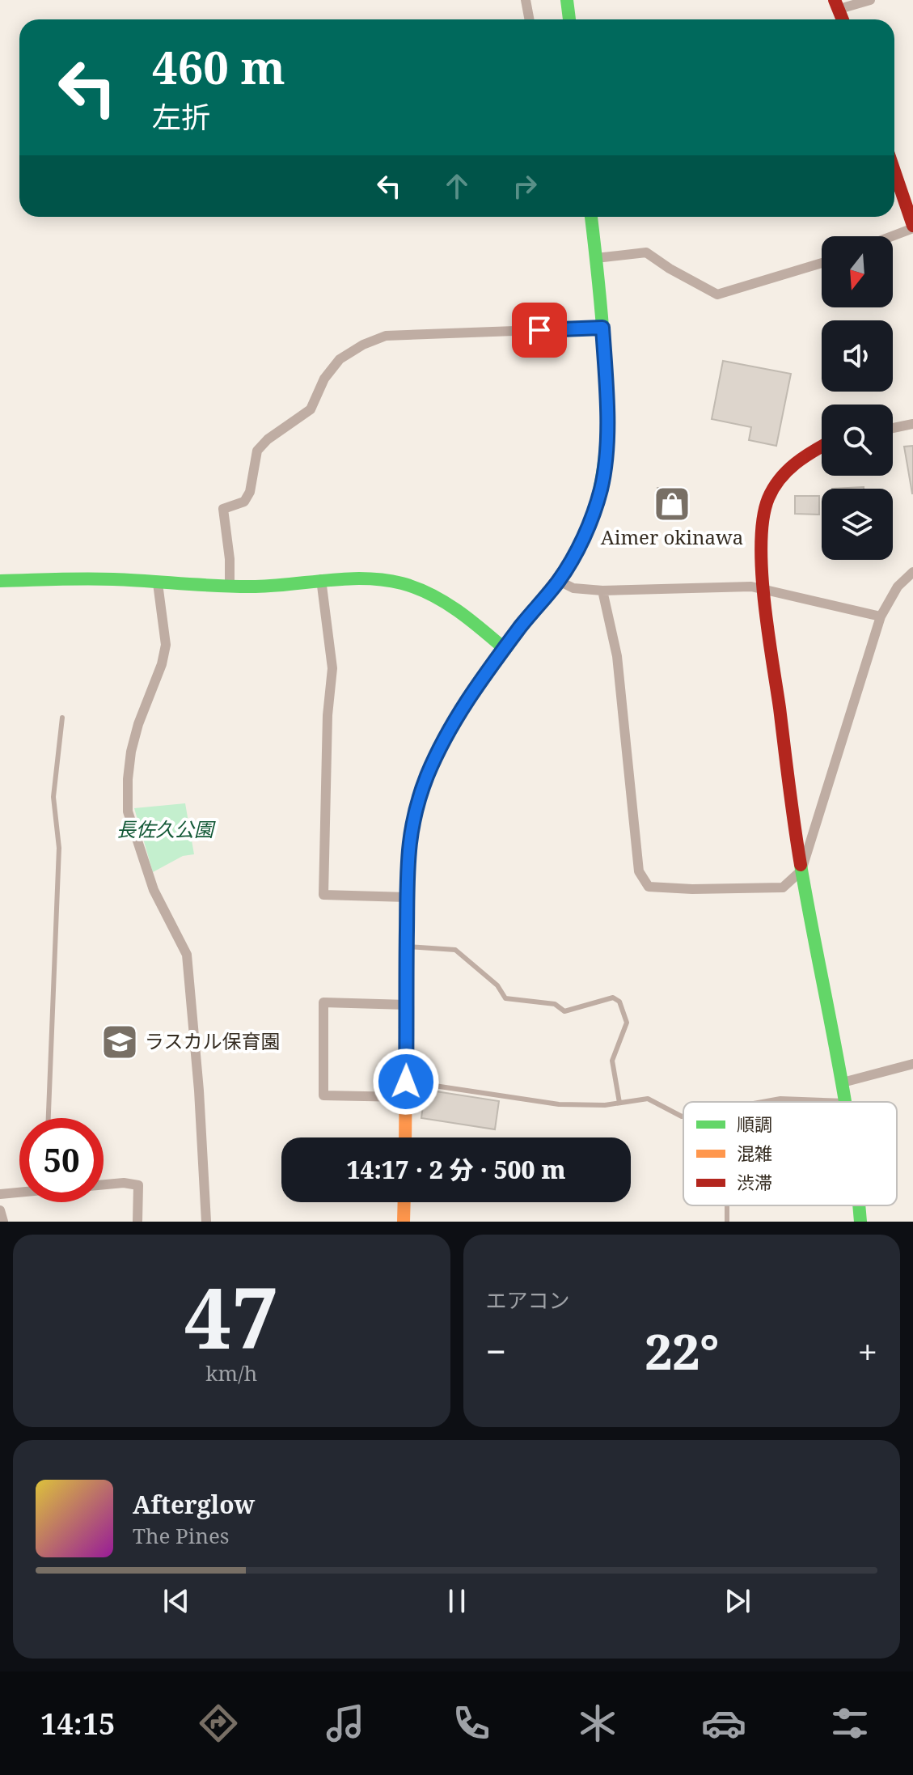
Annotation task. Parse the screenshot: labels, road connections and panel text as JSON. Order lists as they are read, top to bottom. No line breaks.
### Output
{"parks":["長佐久公園"],"places":{"shop":["Aimer okinawa"],"school or university":["ラスカル保育園"]},"legend":["順調","混雑","渋滞"],"north":"bottom","page":{"turn":["460 m","左折"],"limit":"50","trip":"14:17 · 2 分 · 500 m","tile":[["47","km/h"],"エアコン"],"heat":["−","22°","+"],"song":["Afterglow","The Pines"],"tabs":"14:15"}}
